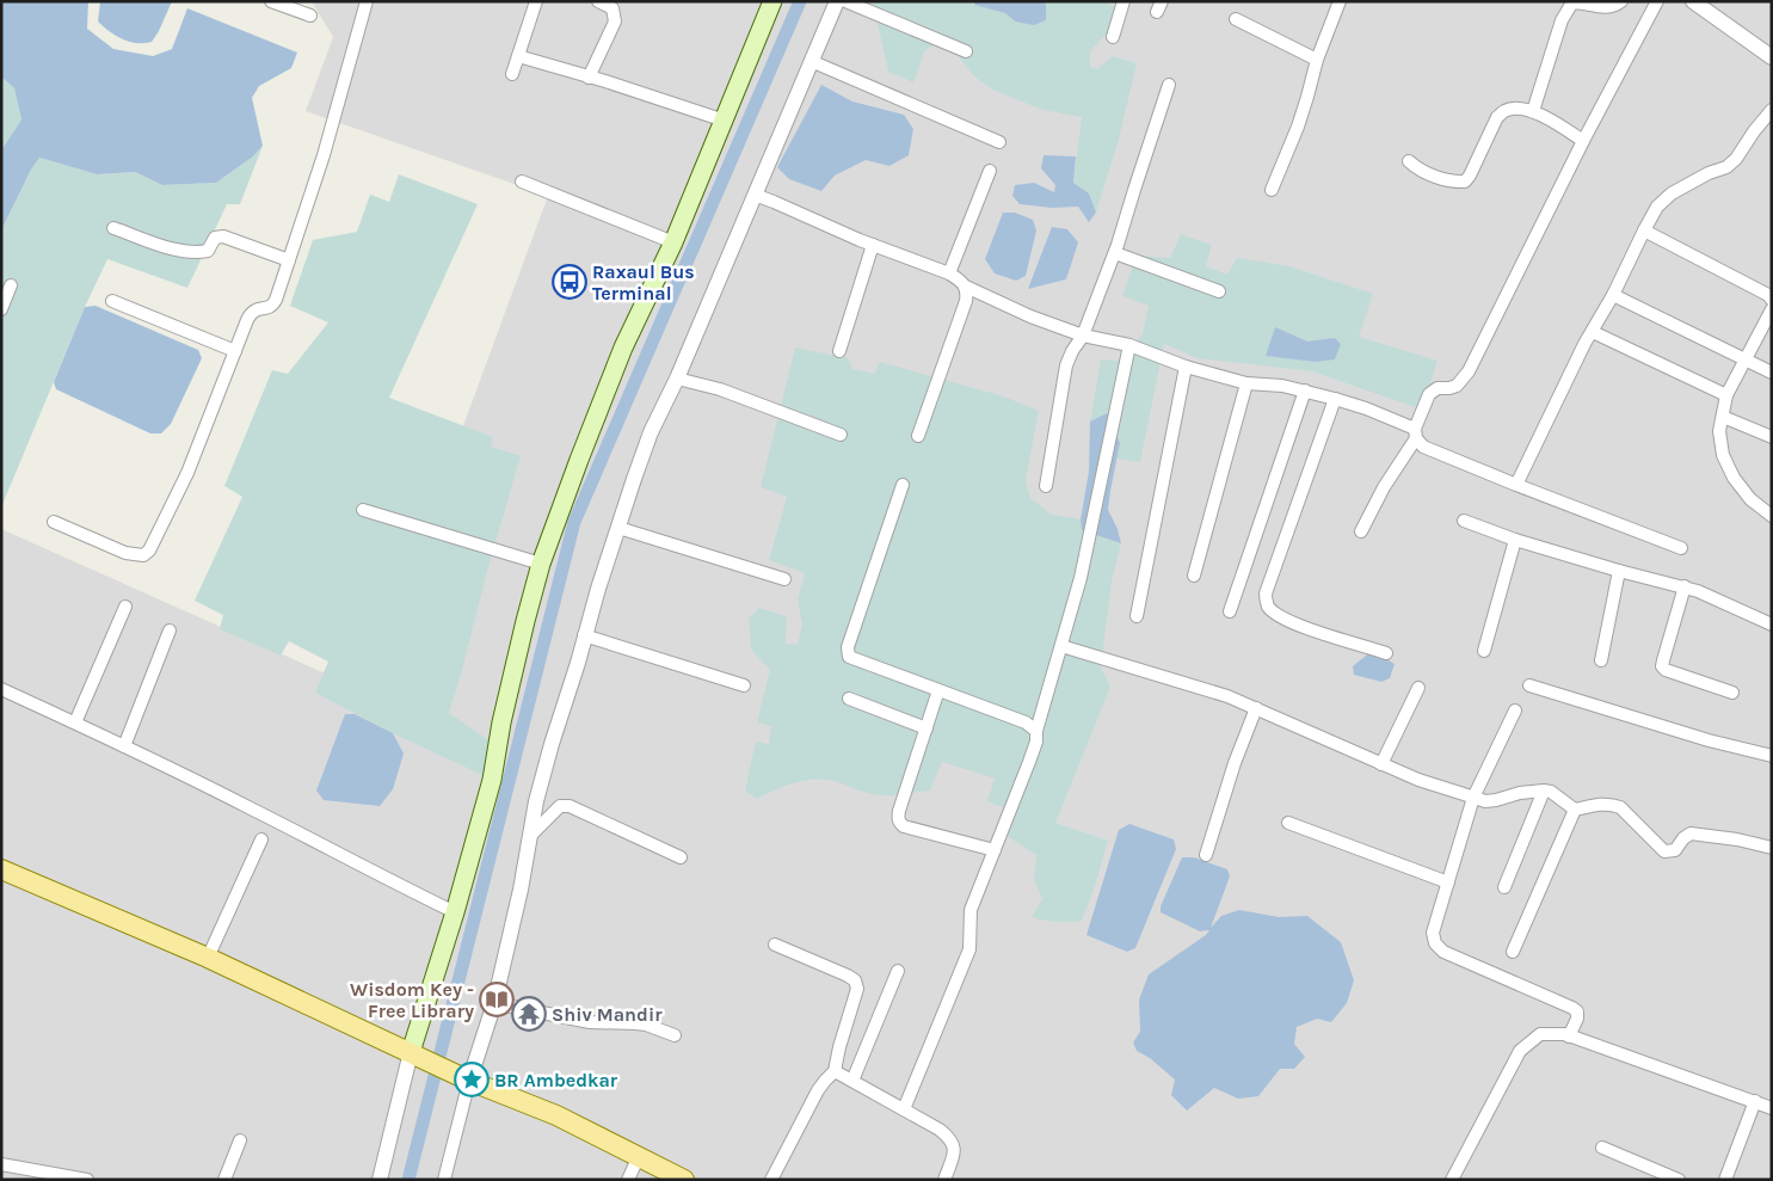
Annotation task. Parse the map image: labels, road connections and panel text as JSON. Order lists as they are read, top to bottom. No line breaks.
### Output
{"places":{"bus stop":["Raxaul Bus Terminal"],"library":["Wisdom Key - Free Library"],"temple":["Shiv Mandir"],"place":["BR Ambedkar"]}}
